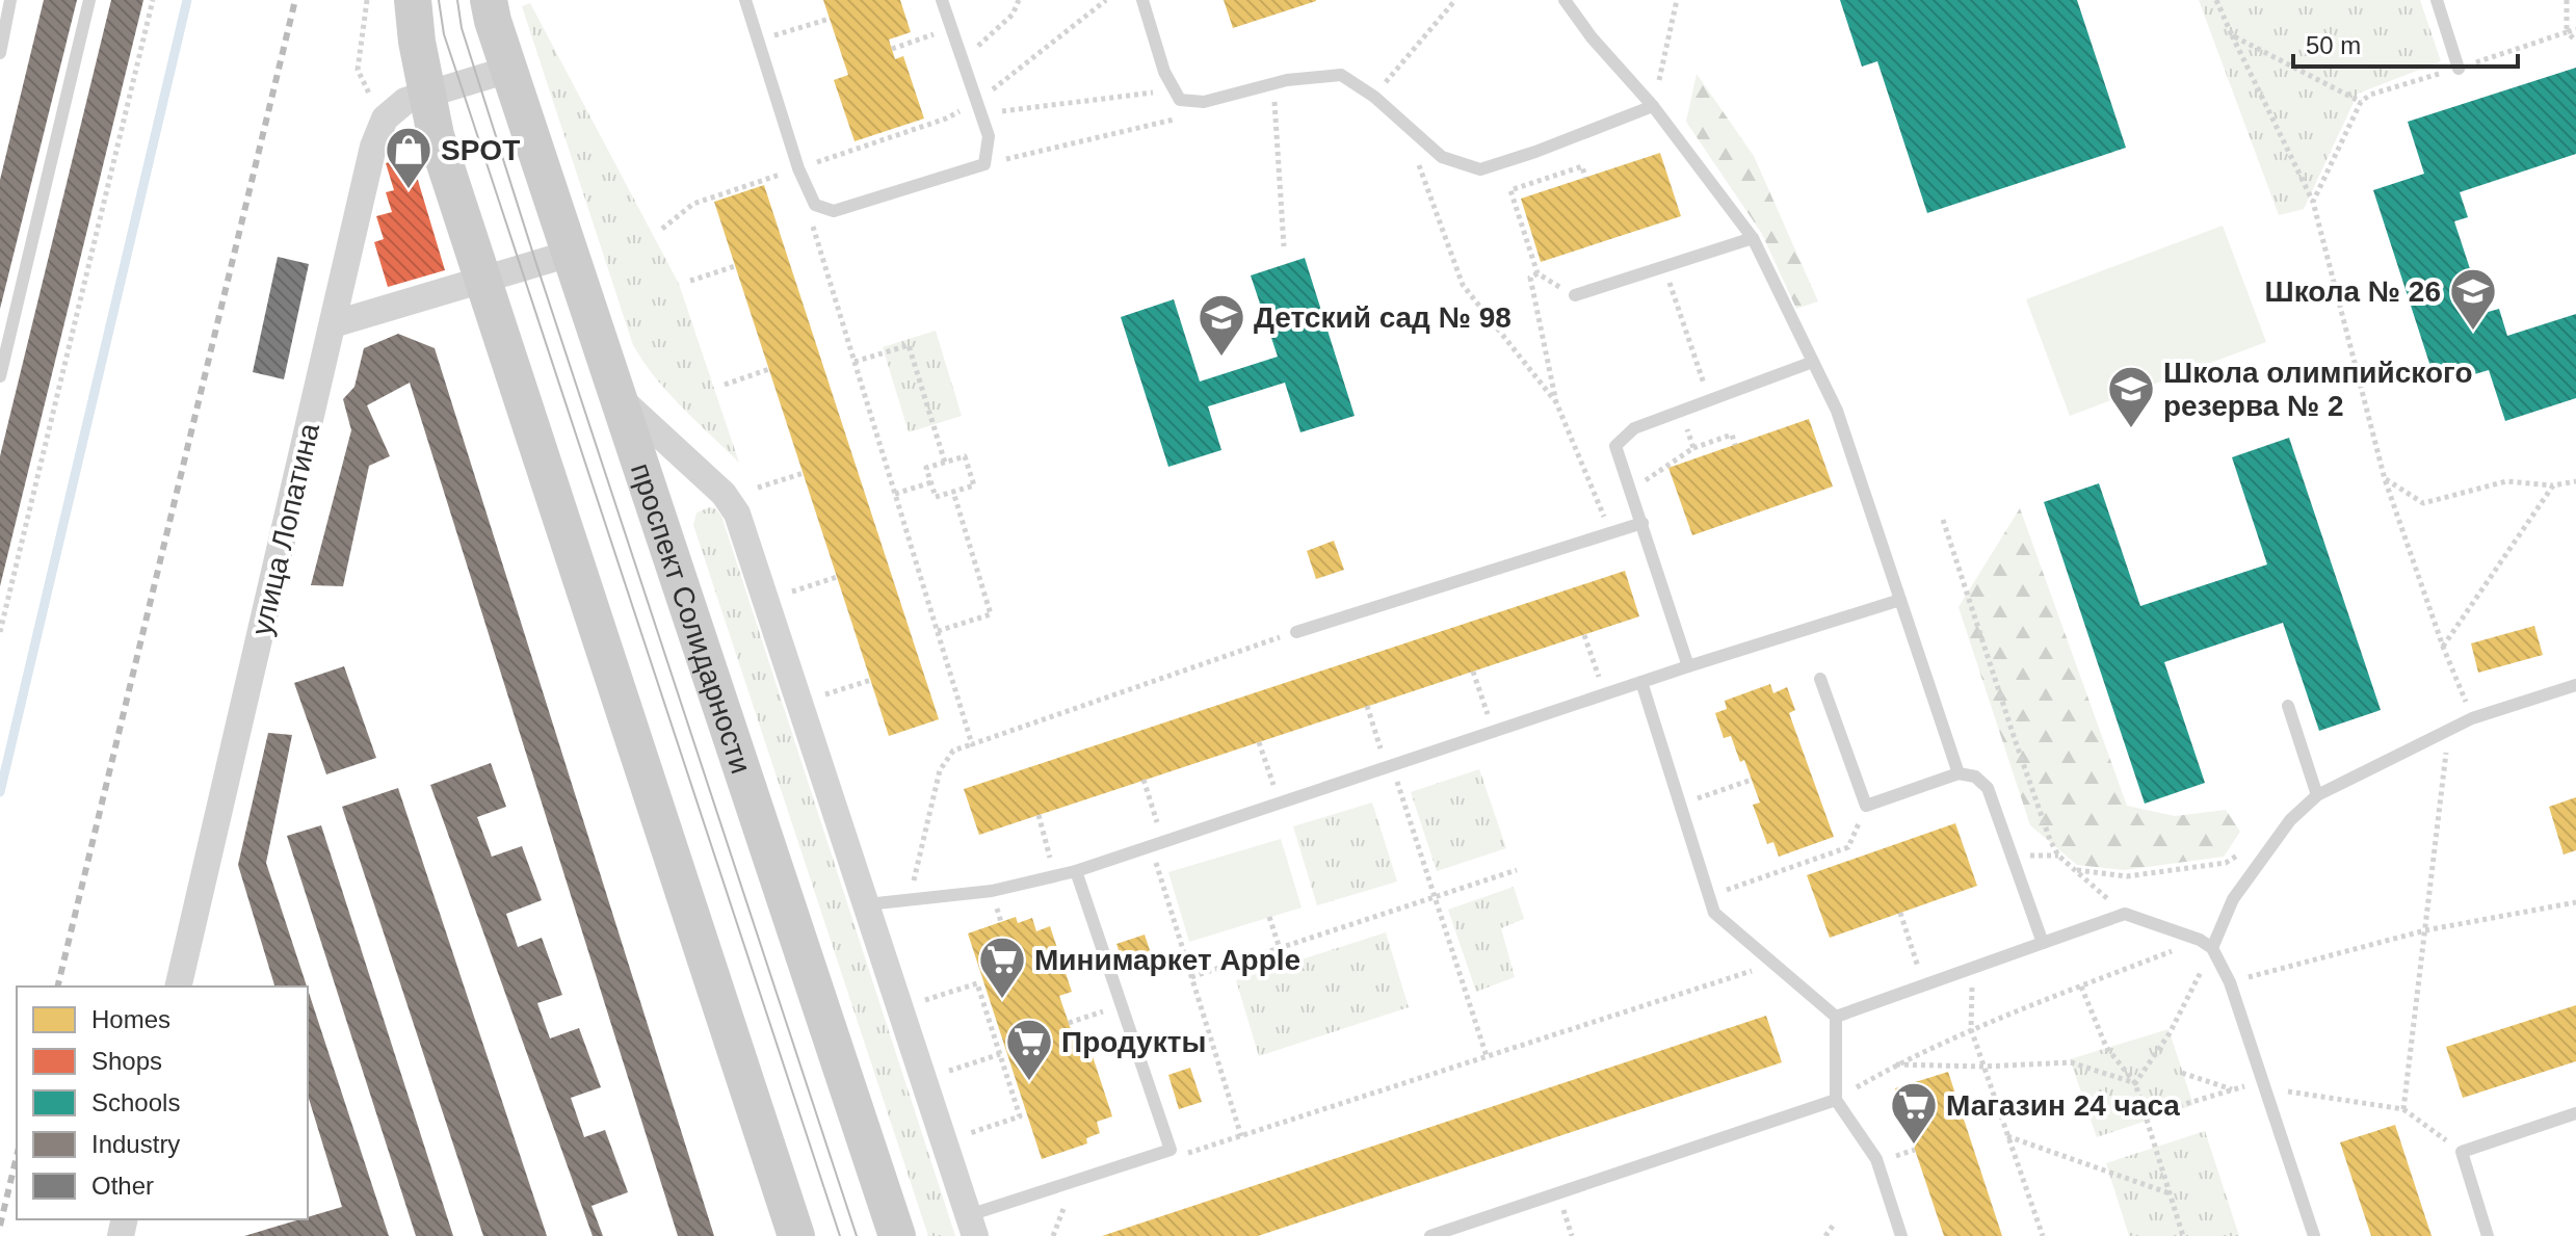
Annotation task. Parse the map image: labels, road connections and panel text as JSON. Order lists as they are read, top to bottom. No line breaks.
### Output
{"streets":{"main road":["проспект Солидарности"],"street":["улица Лопатина"]},"places":{"shop":["SPOT"],"school or university":["Школа № 26","Детский сад № 98","Школа олимпийского резерва № 2"],"supermarket":["Минимаркет Apple","Продукты","Магазин 24 часа"]},"legend":["Homes","Shops","Schools","Industry","Other"],"scale_bar":"50 m"}
